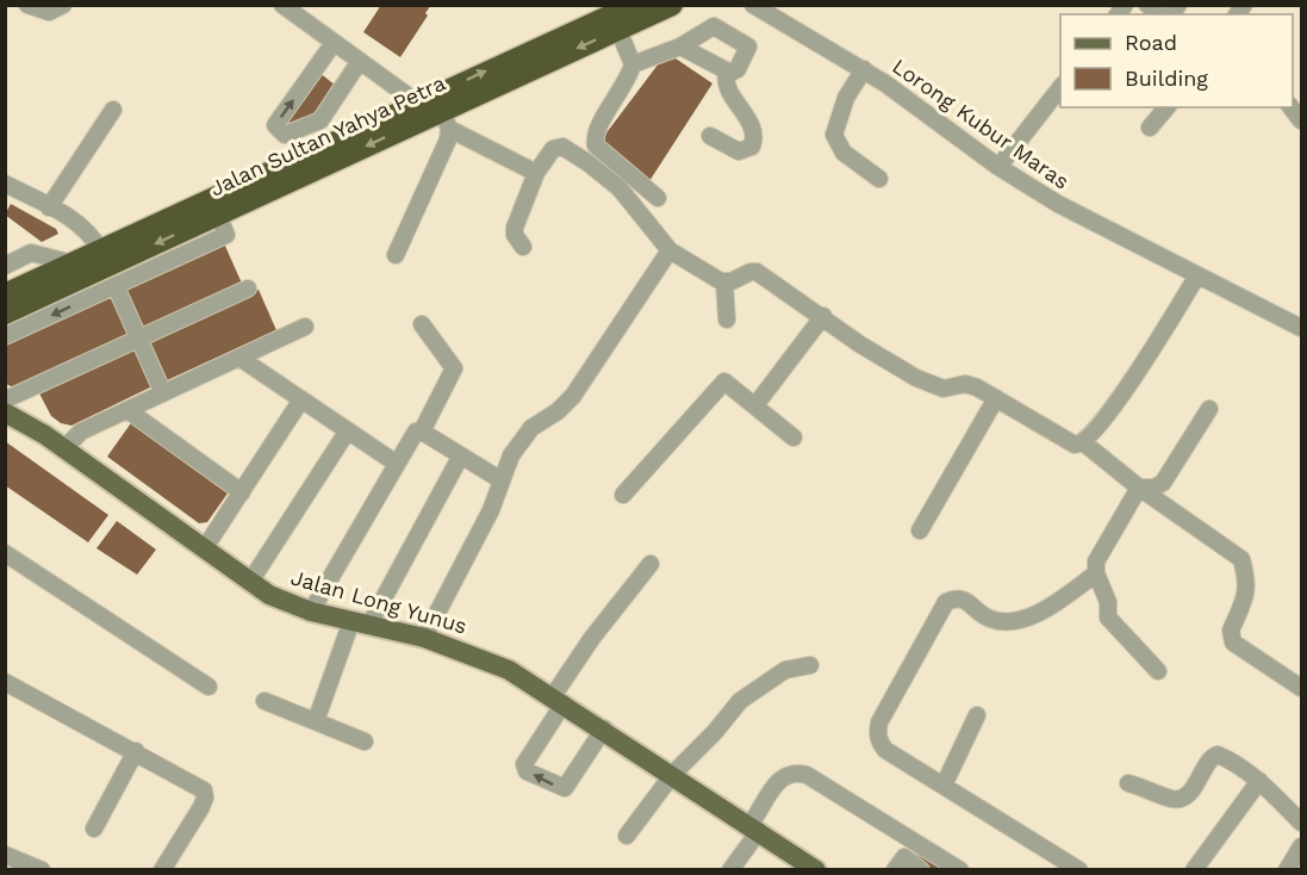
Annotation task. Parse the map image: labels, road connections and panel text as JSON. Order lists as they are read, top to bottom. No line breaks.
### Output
{"streets":{"highway":["Jalan Sultan Yahya Petra"],"main road":["Jalan Long Yunus"],"street":["Lorong Kubur Maras"]},"legend":["Road","Building"]}
